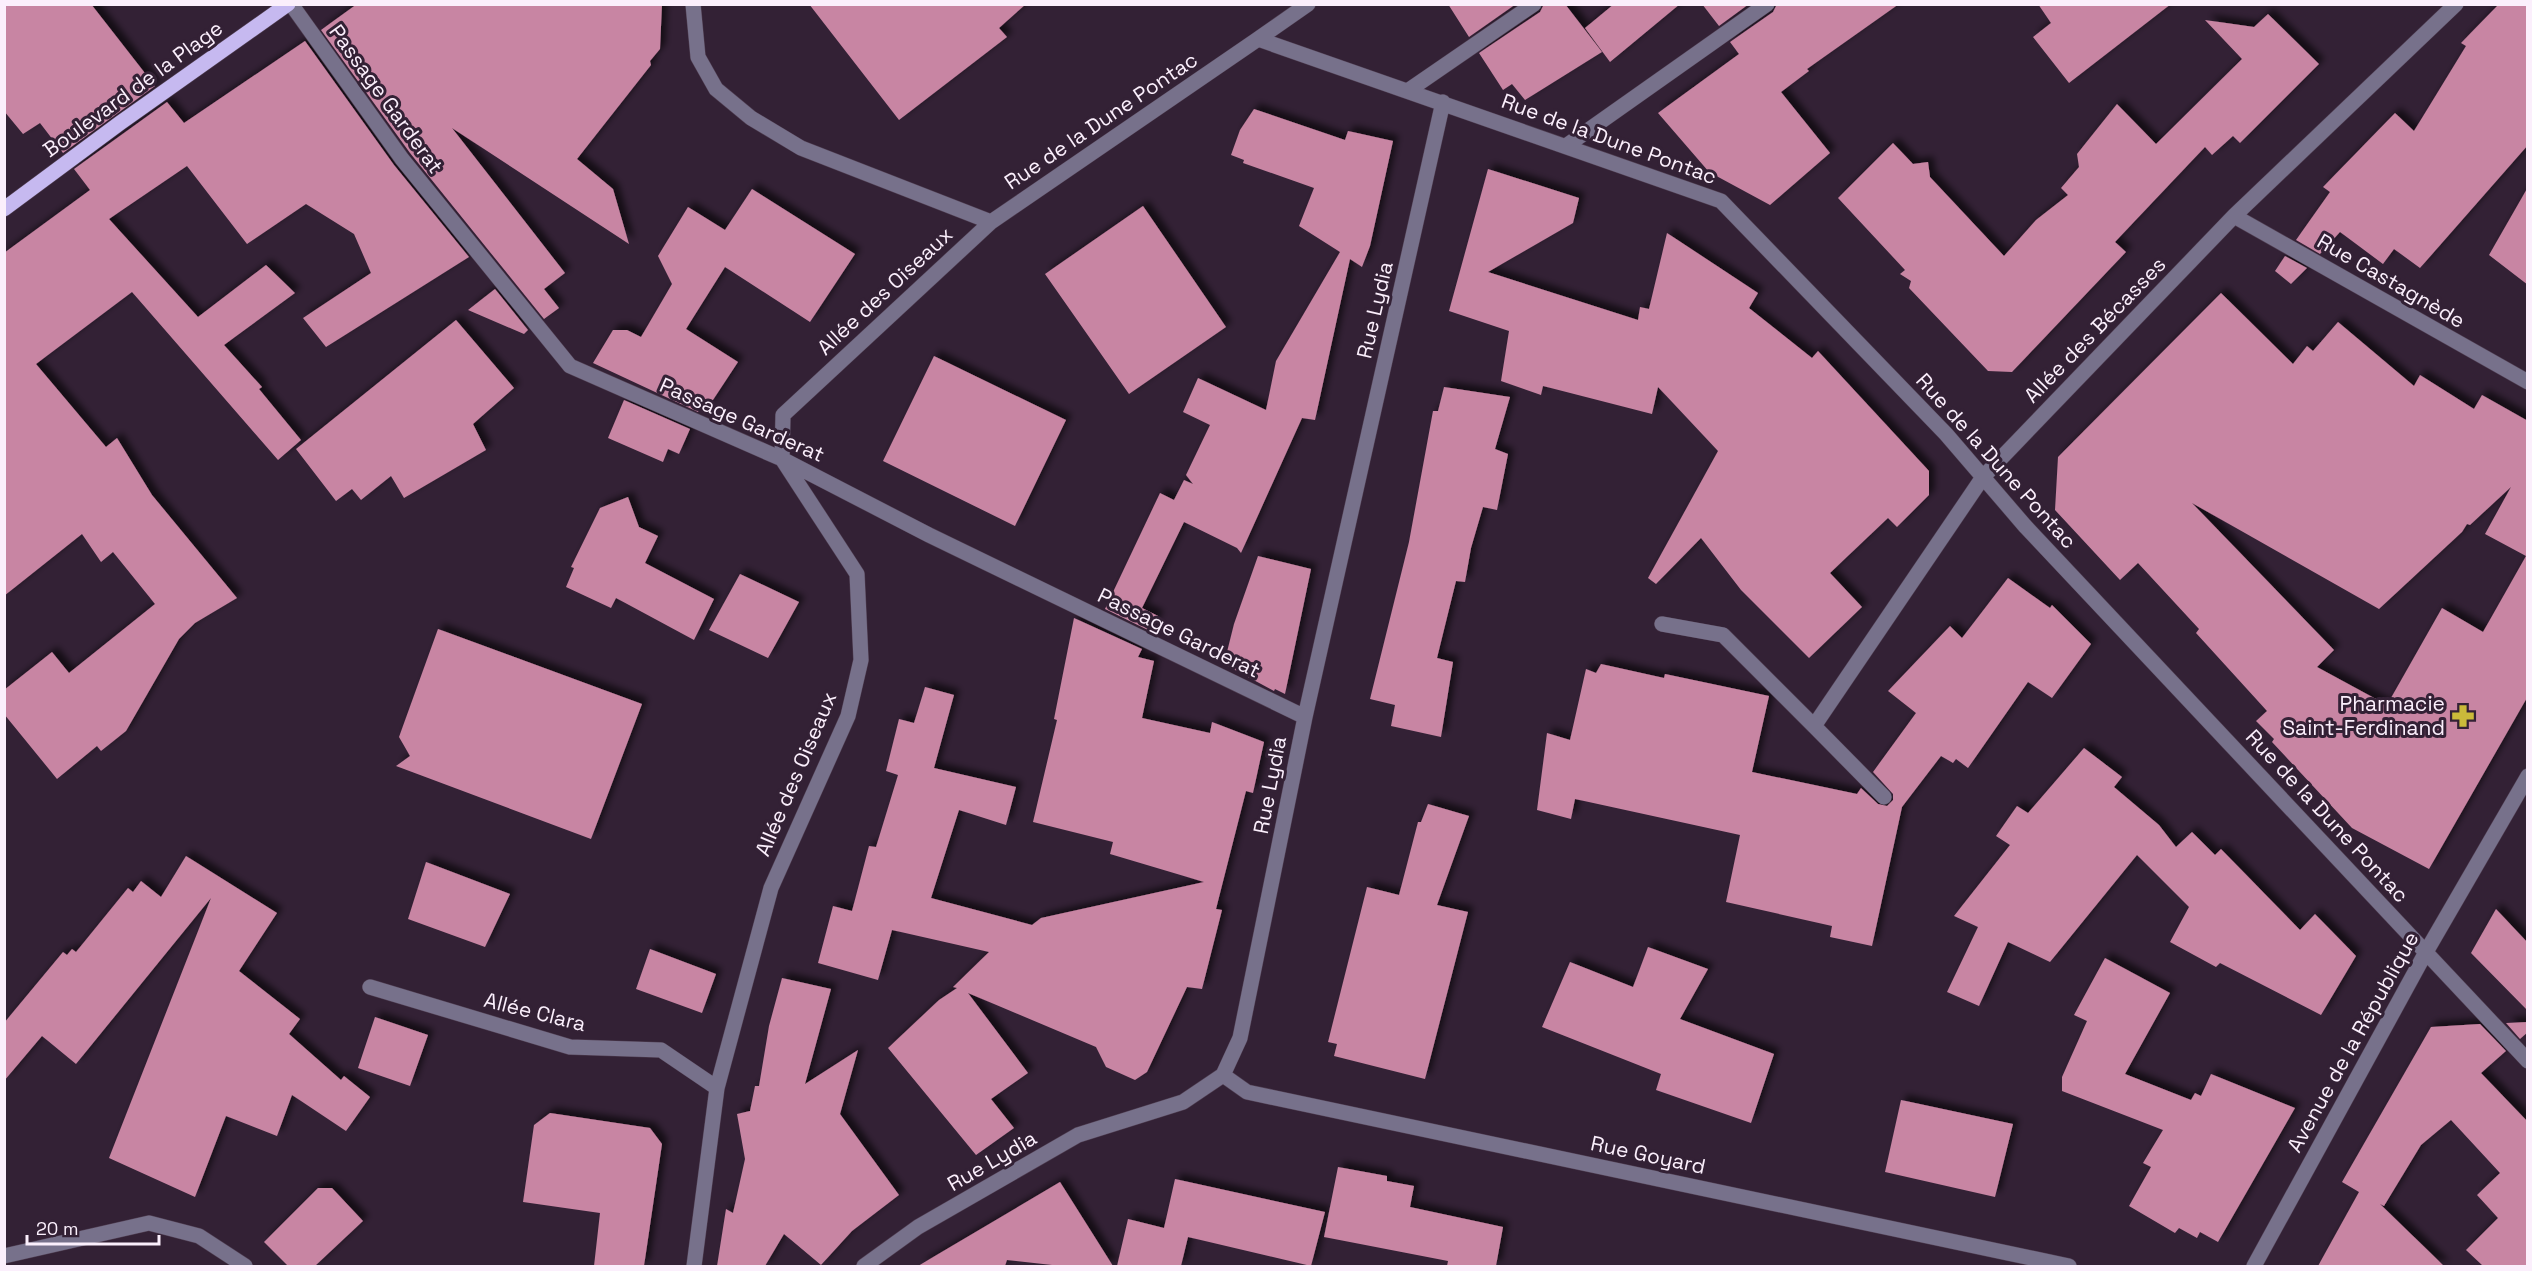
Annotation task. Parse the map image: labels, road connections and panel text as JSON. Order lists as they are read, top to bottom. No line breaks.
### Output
{"streets":{"main road":["Boulevard de la Plage"],"street":["Passage Garderat","Rue de la Dune Pontac","Rue Castagnède","Allée des Oiseaux","Rue Lydia","Allée des Bécasses","Allée Clara","Avenue de la République","Rue Goyard"]},"crossings":[["Boulevard de la Plage","Passage Garderat"],["Passage Garderat","Allée des Oiseaux"],["Passage Garderat","Rue Lydia"],["Rue de la Dune Pontac","Allée des Oiseaux"],["Rue de la Dune Pontac","Rue Lydia"],["Rue de la Dune Pontac","Allée des Bécasses"],["Rue de la Dune Pontac","Avenue de la République"],["Rue Castagnède","Allée des Bécasses"],["Allée des Oiseaux","Allée Clara"],["Rue Lydia","Rue Goyard"]],"places":{"pharmacy":["Pharmacie Saint-Ferdinand"]},"scale_bar":"20 m"}
